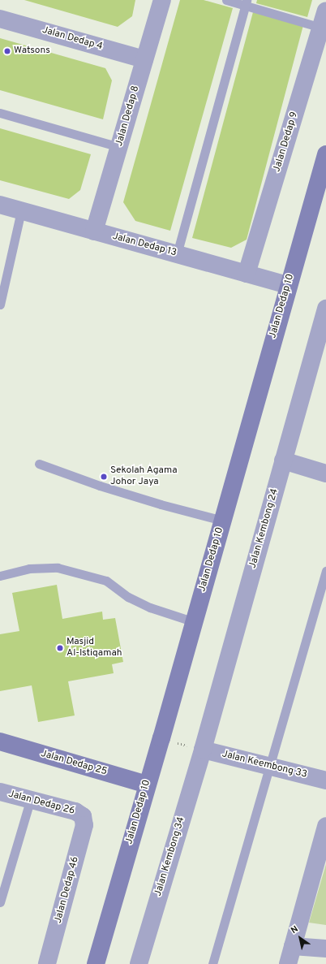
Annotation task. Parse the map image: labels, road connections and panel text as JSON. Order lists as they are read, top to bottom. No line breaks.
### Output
{"streets":{"main road":["Jalan Dedap 10","Jalan Dedap 25"],"street":["Jalan Dedap 4","Jalan Dedap 8","Jalan Dedap 9","Jalan Dedap 13","Jalan Kembong 24","Jalan Keembong 33","Jalan Dedap 26","Jalan Kembong 34","Jalan Dedap 46"]},"crossings":[["Jalan Dedap 4","Jalan Dedap 8"],["Jalan Dedap 8","Jalan Dedap 13"],["Jalan Dedap 9","Jalan Dedap 13"],["Jalan Dedap 13","Jalan Dedap 10"],["Jalan Dedap 10","Jalan Dedap 25"],["Jalan Kembong 24","Jalan Keembong 33"],["Jalan Kembong 24","Jalan Kembong 34"],["Jalan Keembong 33","Jalan Kembong 34"],["Jalan Dedap 26","Jalan Dedap 46"]],"places":["Watsons","Sekolah Agama Johor Jaya","Masjid Al-Istiqamah"],"north":"top left"}
